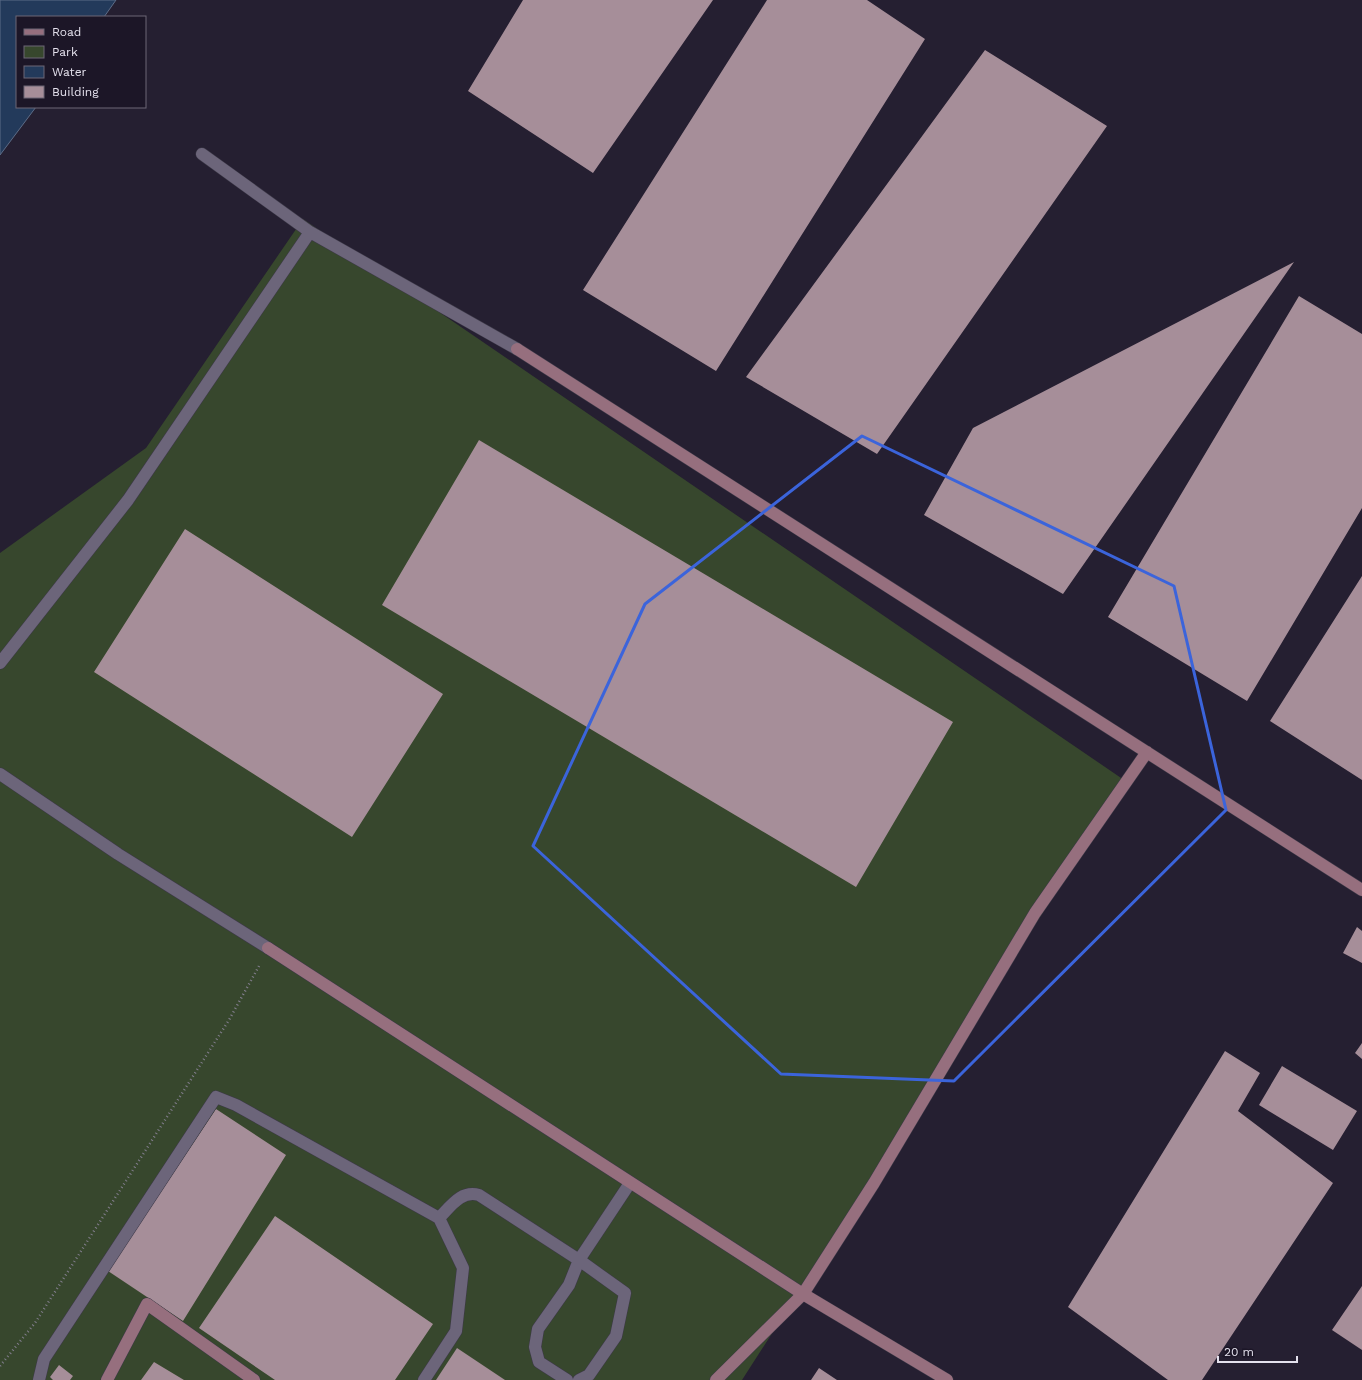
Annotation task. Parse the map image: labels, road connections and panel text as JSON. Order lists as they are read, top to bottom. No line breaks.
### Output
{"legend":["Road","Park","Water","Building"],"scale_bar":"20 m"}
